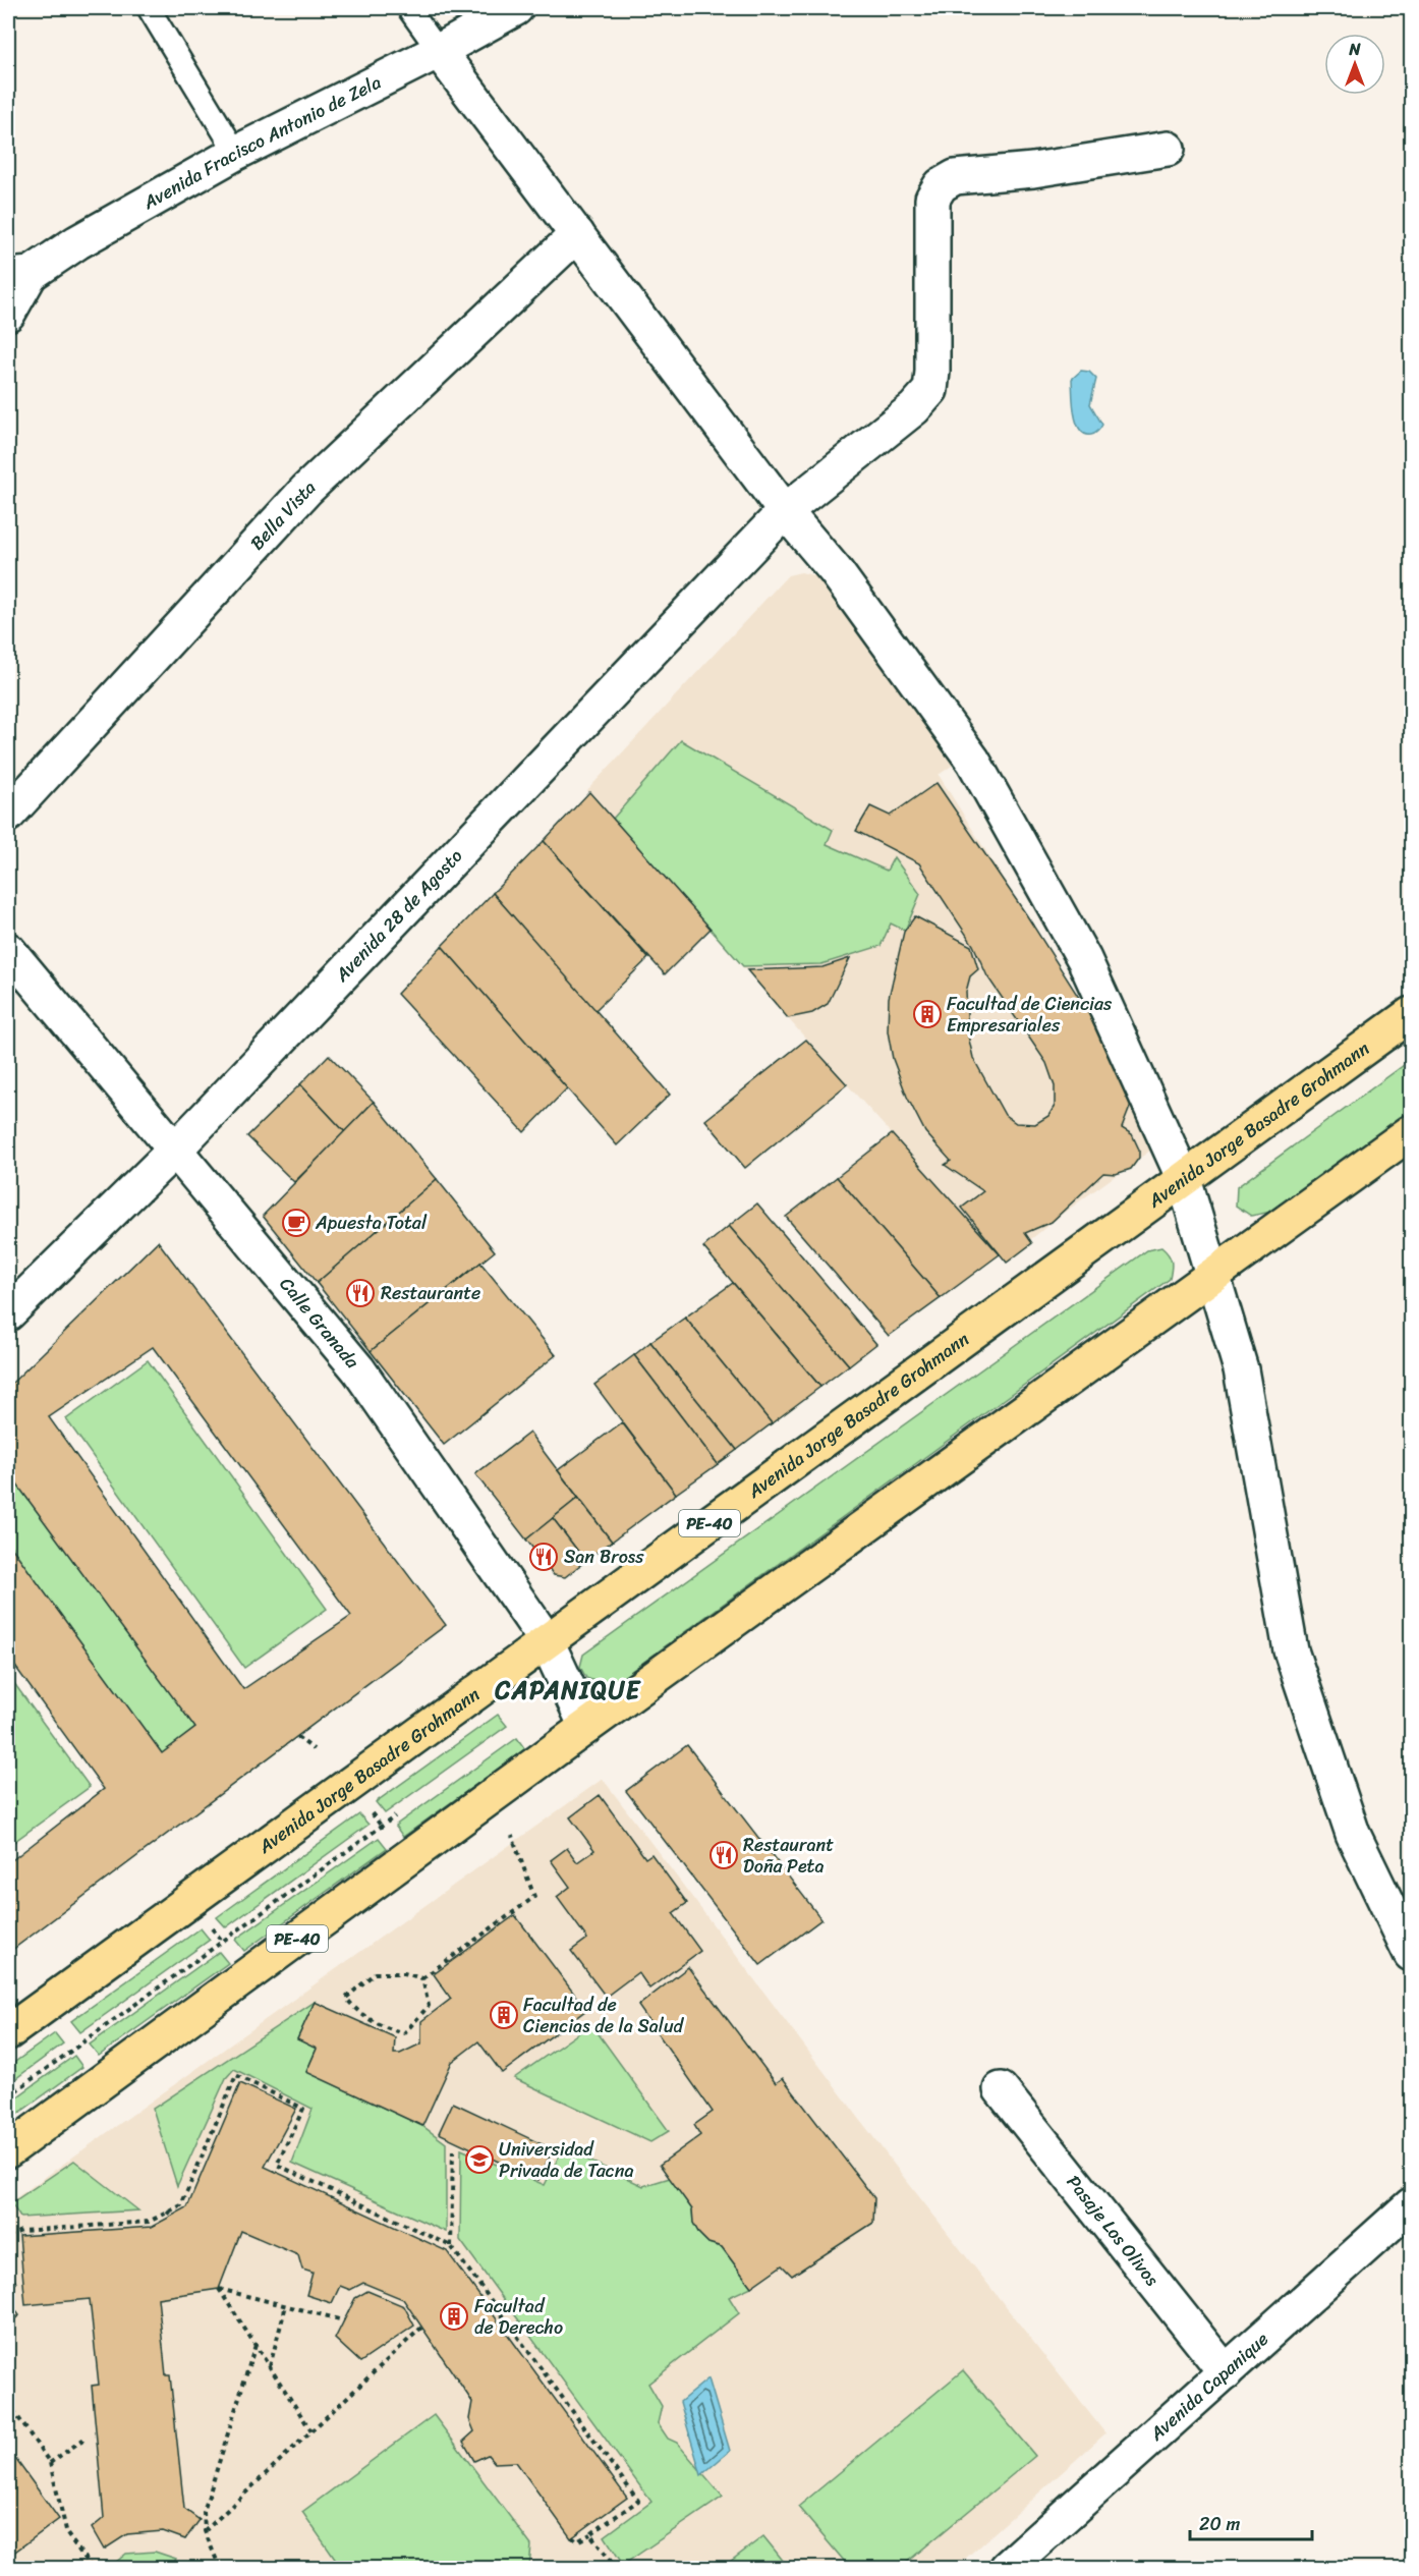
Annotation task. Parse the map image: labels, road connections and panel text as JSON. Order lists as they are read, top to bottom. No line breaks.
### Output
{"streets":{"highway":["Avenida Jorge Basadre Grohmann","PE-40"],"street":["Avenida Fracisco Antonio de Zela","Bella Vista","Avenida 28 de Agosto","Calle Granada","Pasaje Los Olivos","Avenida Capanique"]},"crossings":[["Avenida 28 de Agosto","Calle Granada"],["Avenida Jorge Basadre Grohmann","Calle Granada"],["Calle Granada","PE-40"],["Pasaje Los Olivos","Avenida Capanique"]],"districts":["CAPANIQUE"],"places":{"building":["Facultad de Ciencias Empresariales","Facultad de Ciencias de la Salud","Facultad de Derecho"],"cafe":["Apuesta Total"],"restaurant":["Restaurante","San Bross","Restaurant Doña Peta"],"school or university":["Universidad Privada de Tacna"]},"scale_bar":"20 m","north":"top"}
